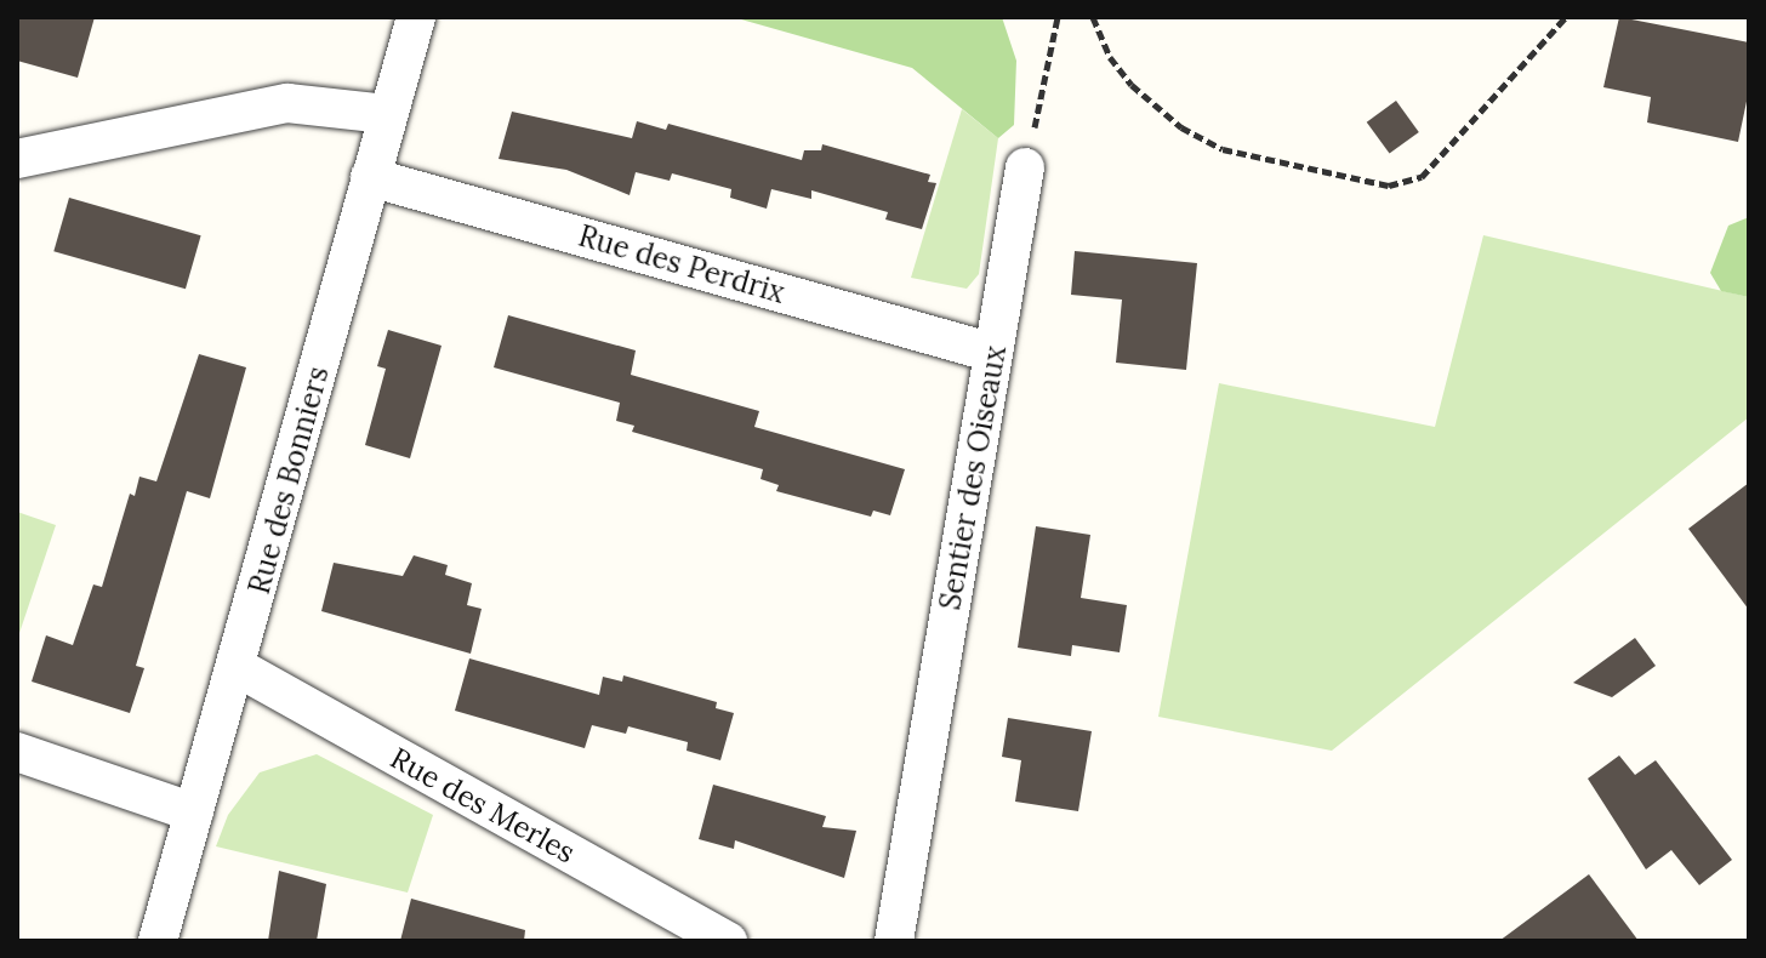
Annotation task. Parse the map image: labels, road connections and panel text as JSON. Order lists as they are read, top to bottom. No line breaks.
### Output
{"streets":{"street":["Rue des Perdrix","Sentier des Oiseaux","Rue des Bonniers","Rue des Merles"]},"crossings":[["Rue des Perdrix","Sentier des Oiseaux"],["Rue des Perdrix","Rue des Bonniers"],["Rue des Bonniers","Rue des Merles"]]}
